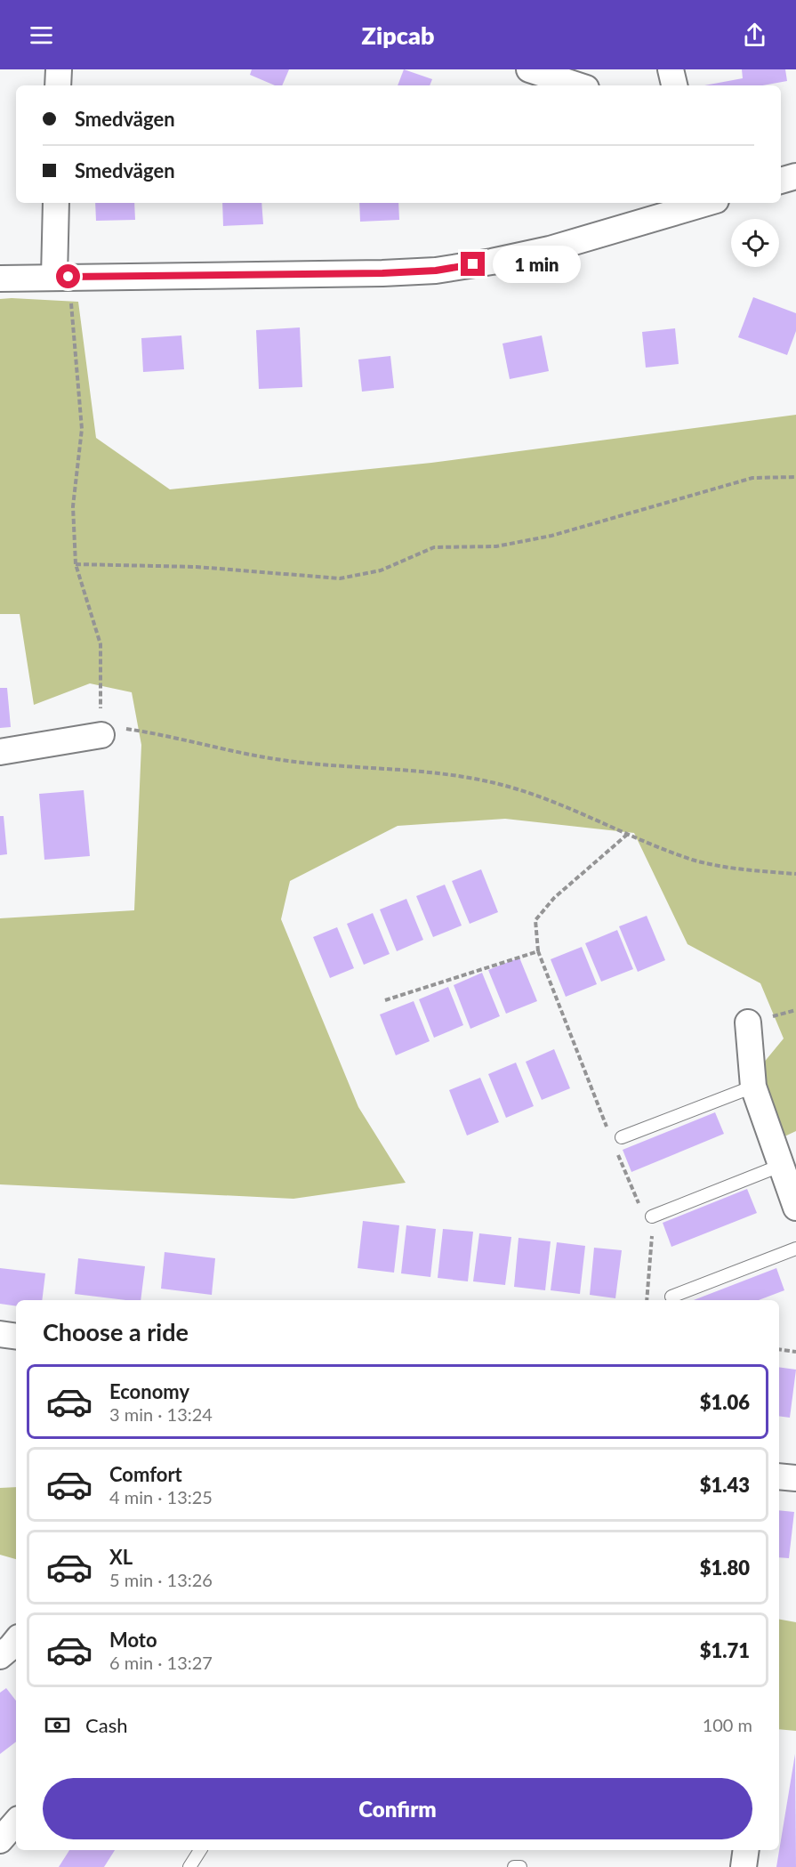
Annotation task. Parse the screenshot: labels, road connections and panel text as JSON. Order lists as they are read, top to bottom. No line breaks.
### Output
{"page":{"header":"Zipcab","banner":["Smedvägen","Smedvägen"],"bubble":"1 min","heading":"Choose a ride","list":[{"name":"Economy","note":"3 min · 13:24","value":"$1.06"},{"name":"Comfort","note":"4 min · 13:25","value":"$1.43"},{"name":"XL","note":"5 min · 13:26","value":"$1.80"},{"name":"Moto","note":"6 min · 13:27","value":"$1.71"}],"pay":["Cash","100 m"],"buttons":"Confirm"}}
